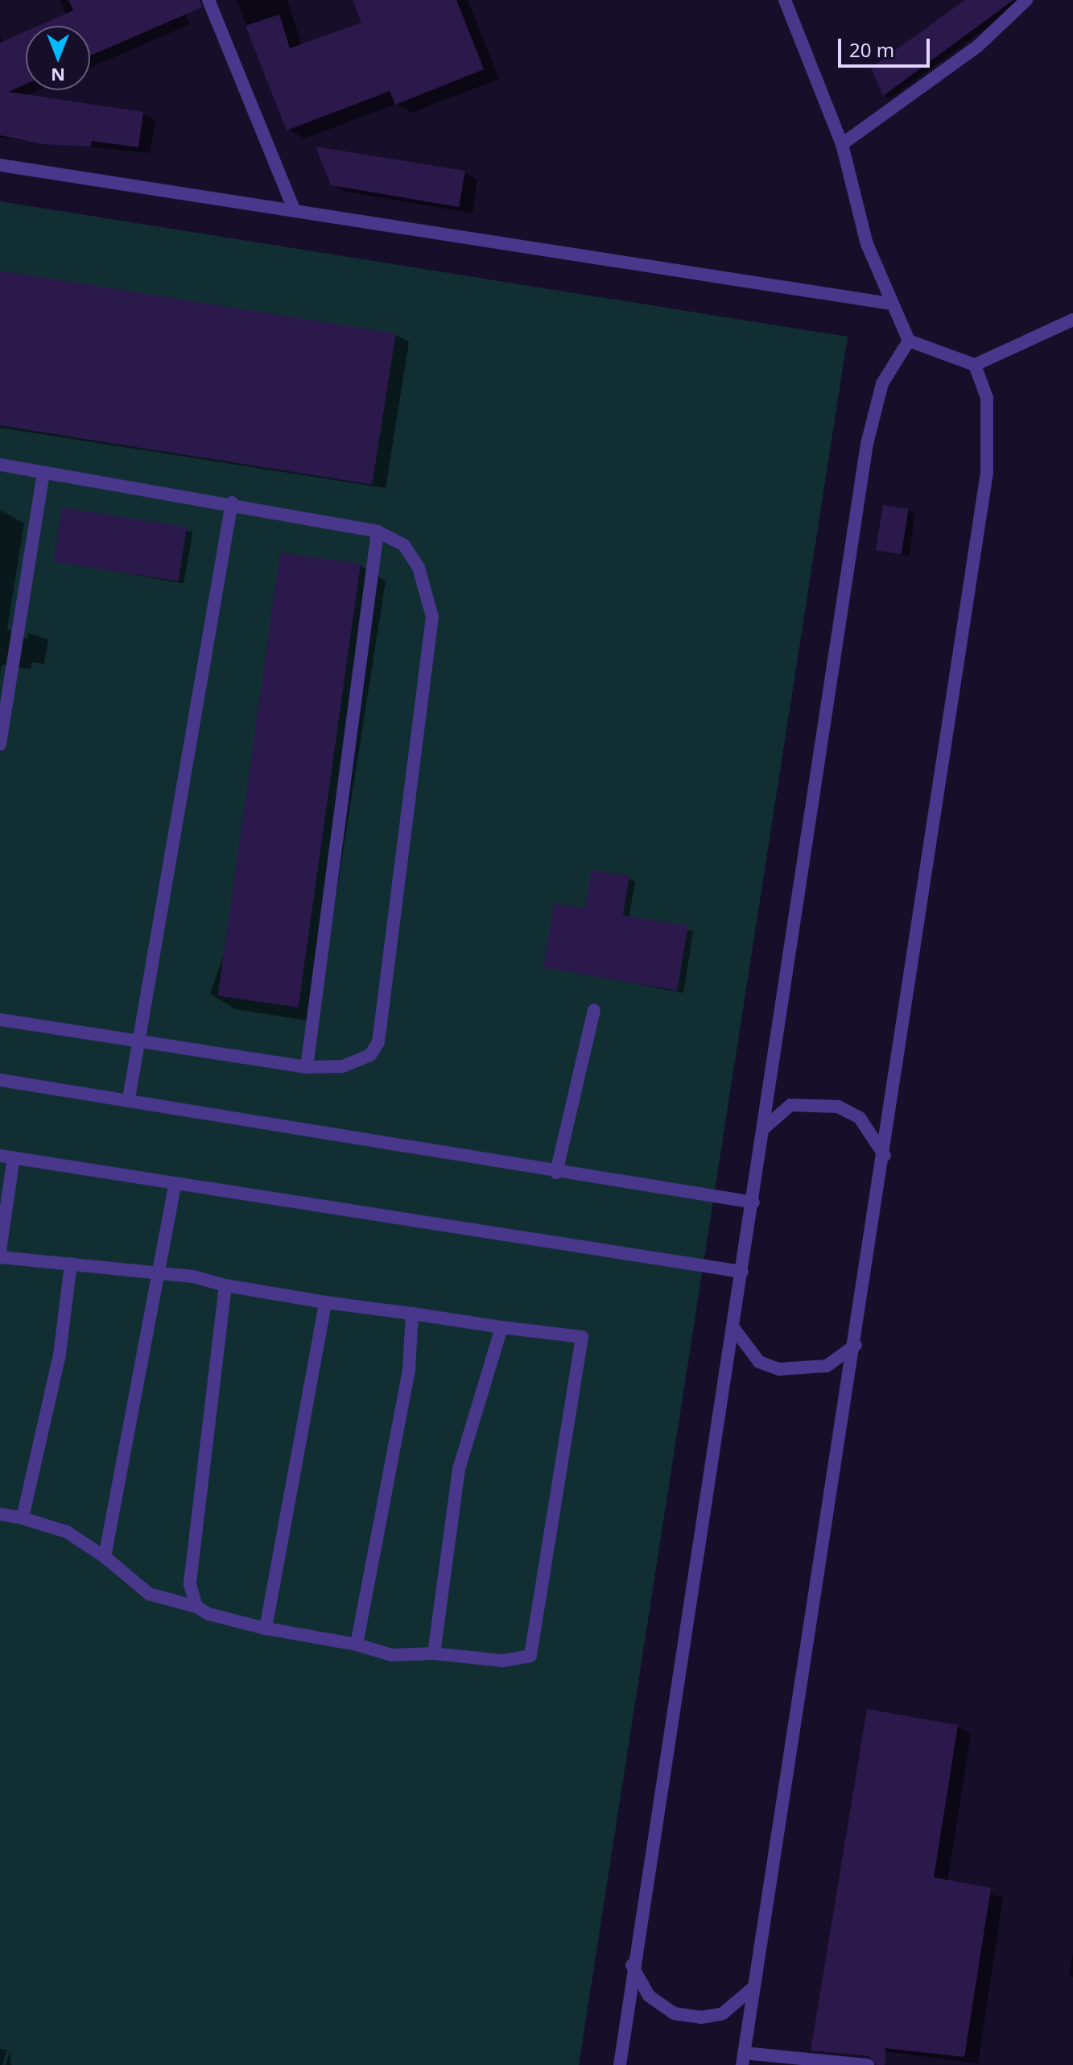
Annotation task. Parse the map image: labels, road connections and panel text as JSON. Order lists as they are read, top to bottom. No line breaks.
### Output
{"scale_bar":"20 m","north":"bottom"}
